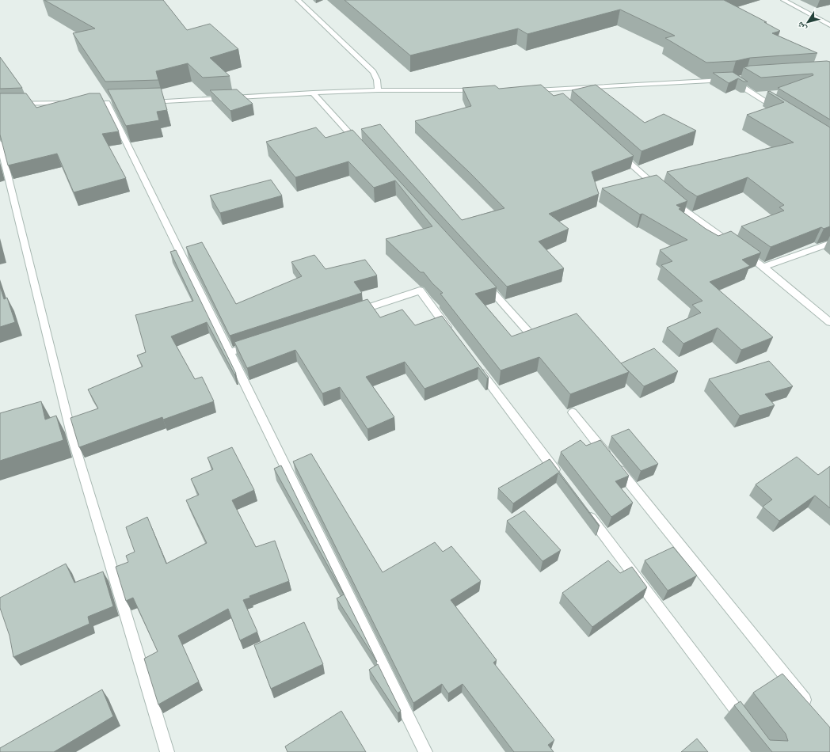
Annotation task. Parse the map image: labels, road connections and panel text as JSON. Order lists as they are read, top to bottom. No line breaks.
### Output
{"north":"bottom left"}
